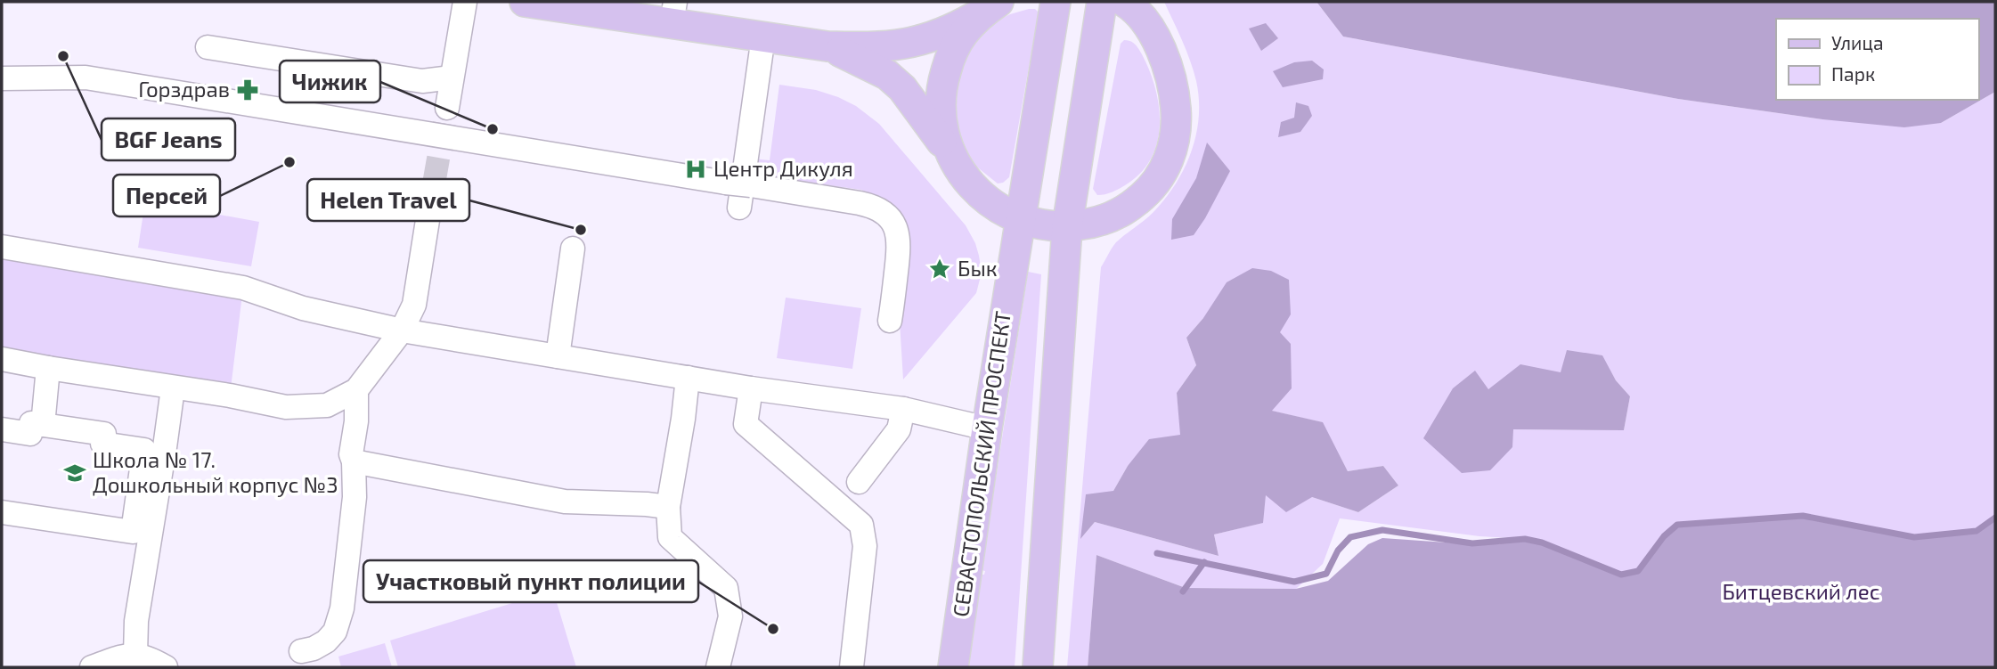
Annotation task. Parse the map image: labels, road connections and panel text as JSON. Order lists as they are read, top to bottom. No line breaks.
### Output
{"streets":{"main road":["СЕВАСТОПОЛЬСКИЙ ПРОСПЕКТ"]},"parks":["Битцевский лес"],"places":{"other":["BGF Jeans","Чижик","Персей","Helen Travel","Участковый пункт полиции"],"pharmacy":["Горздрав"],"hospital":["Центр Дикуля"],"place":["Бык"],"school or university":["Школа № 17. Дошкольный корпус №3"]},"legend":["Улица","Парк"]}
